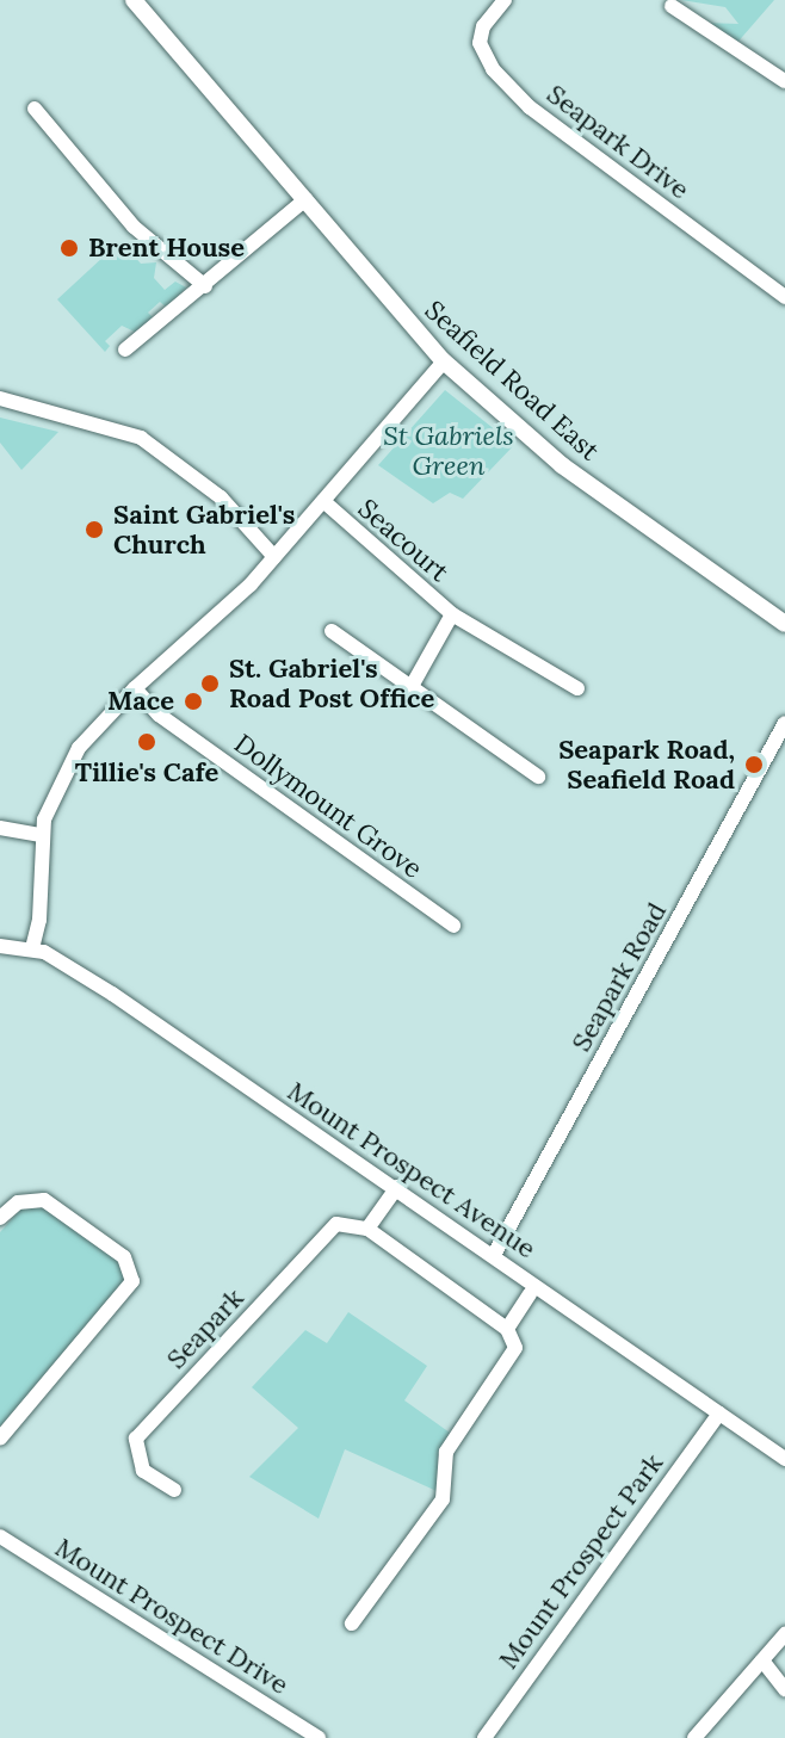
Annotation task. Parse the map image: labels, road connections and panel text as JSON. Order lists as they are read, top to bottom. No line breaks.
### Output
{"streets":{"street":["Seapark Drive","Seafield Road East","Seacourt","Dollymount Grove","Seapark Road","Mount Prospect Avenue","Seapark","Mount Prospect Park","Mount Prospect Drive"]},"crossings":[["Seapark Road","Mount Prospect Avenue"],["Mount Prospect Avenue","Mount Prospect Park"]],"parks":["St Gabriels Green"],"places":["Brent House","Saint Gabriel's Church","St. Gabriel's Road Post Office","Mace","Tillie's Cafe","Seapark Road, Seafield Road"]}
